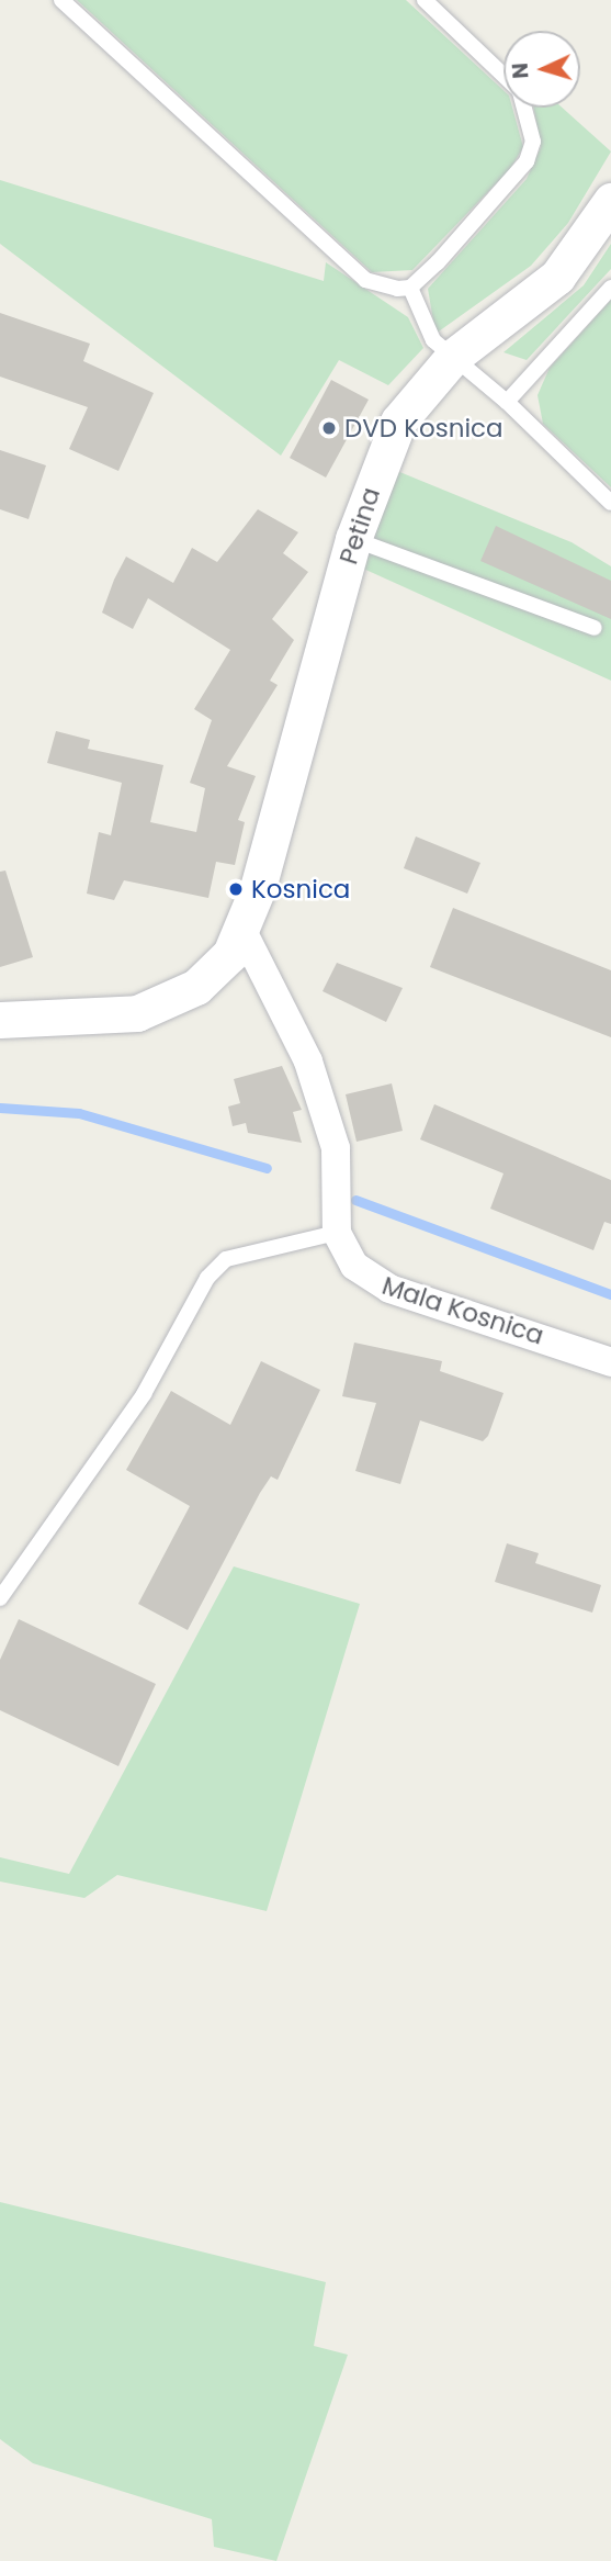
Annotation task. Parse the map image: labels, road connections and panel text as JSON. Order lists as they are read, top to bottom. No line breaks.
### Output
{"streets":{"street":["Petina","Mala Kosnica"]},"places":["DVD Kosnica","Kosnica"],"north":"left"}
